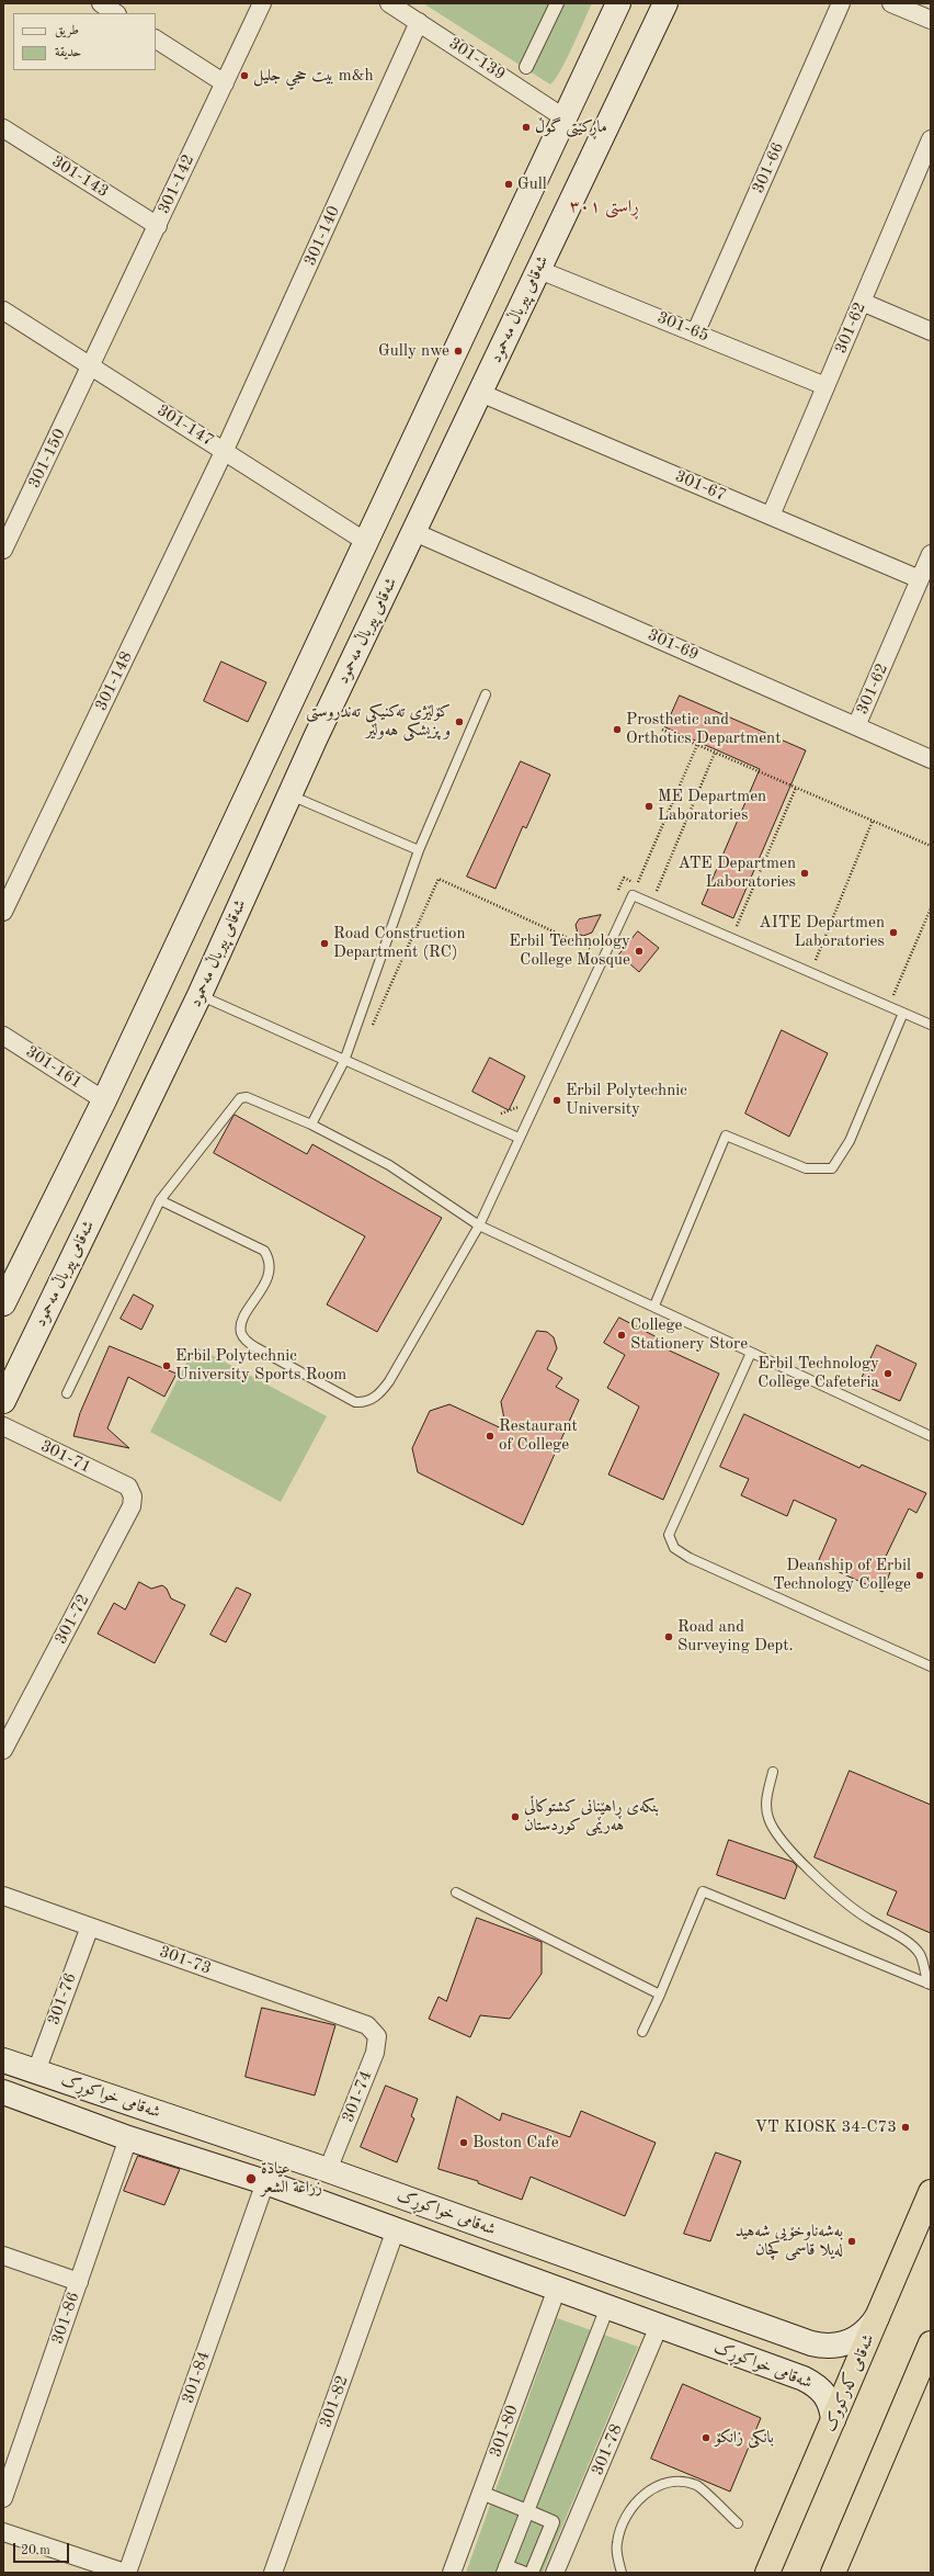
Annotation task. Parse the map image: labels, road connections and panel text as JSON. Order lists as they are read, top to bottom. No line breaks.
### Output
{"streets":{"highway":["شەقامی کەرکووک"],"main road":["شەقامی پیرباڵ مەحمود","شەقامی خواکوڕک"],"street":["301-139","301-66","301-143","301-142","301-140","301-65","301-62","301-147","301-150","301-67","301-69","301-148","301-161","301-71","301-72","301-73","301-76","301-74","301-86","301-84","301-82","301-80","301-78"]},"crossings":[["301-139","301-140"],["301-66","301-65"],["301-143","301-142"],["301-142","301-147"],["301-142","301-150"],["301-140","301-147"],["301-140","301-148"],["شەقامی پیرباڵ مەحمود","301-65"],["شەقامی پیرباڵ مەحمود","301-67"],["شەقامی پیرباڵ مەحمود","301-69"],["301-65","301-62"],["301-62","301-67"],["301-62","301-69"],["301-147","301-150"],["301-147","301-148"],["301-71","301-72"],["301-73","301-76"],["301-73","301-74"],["301-76","شەقامی خواکوڕک"],["شەقامی خواکوڕک","301-74"],["شەقامی خواکوڕک","301-86"],["شەقامی خواکوڕک","301-84"],["شەقامی خواکوڕک","شەقامی کەرکووک"],["شەقامی خواکوڕک","301-82"],["شەقامی خواکوڕک","301-80"],["شەقامی خواکوڕک","301-78"]],"districts":["ڕاستی ٣٠١"],"places":["بيت حجي جليل m&h","ماڕکێتی گوڵ","Gull","Gully nwe","کۆلێژی تەکنیکی تەندروستی و پزیشکی هەولێر","Prosthetic and Orthotics Department","ME Departmen Laboratories","ATE Departmen Laboratories","AITE Departmen Laboratories","Road Construction Department (RC)","Erbil Technology College Mosque","Erbil Polytechnic University","College Stationery Store","Erbil Polytechnic University Sports Room","Erbil Technology College Cafeteria","Restaurant of College","Deanship of Erbil Technology College","Road and Surveying Dept.","بنکەی ڕاهێنانی کشتوکاڵی هەرێمی کوردستان","VT KIOSK 34-C73","Boston Cafe","عيادة زراعة الشعر","بەشەناوخۆیی شەهید لەیلا قاسمی کچان","بانکی زانکۆ"],"legend":["طريق","حديقة"],"scale_bar":"20 m"}
